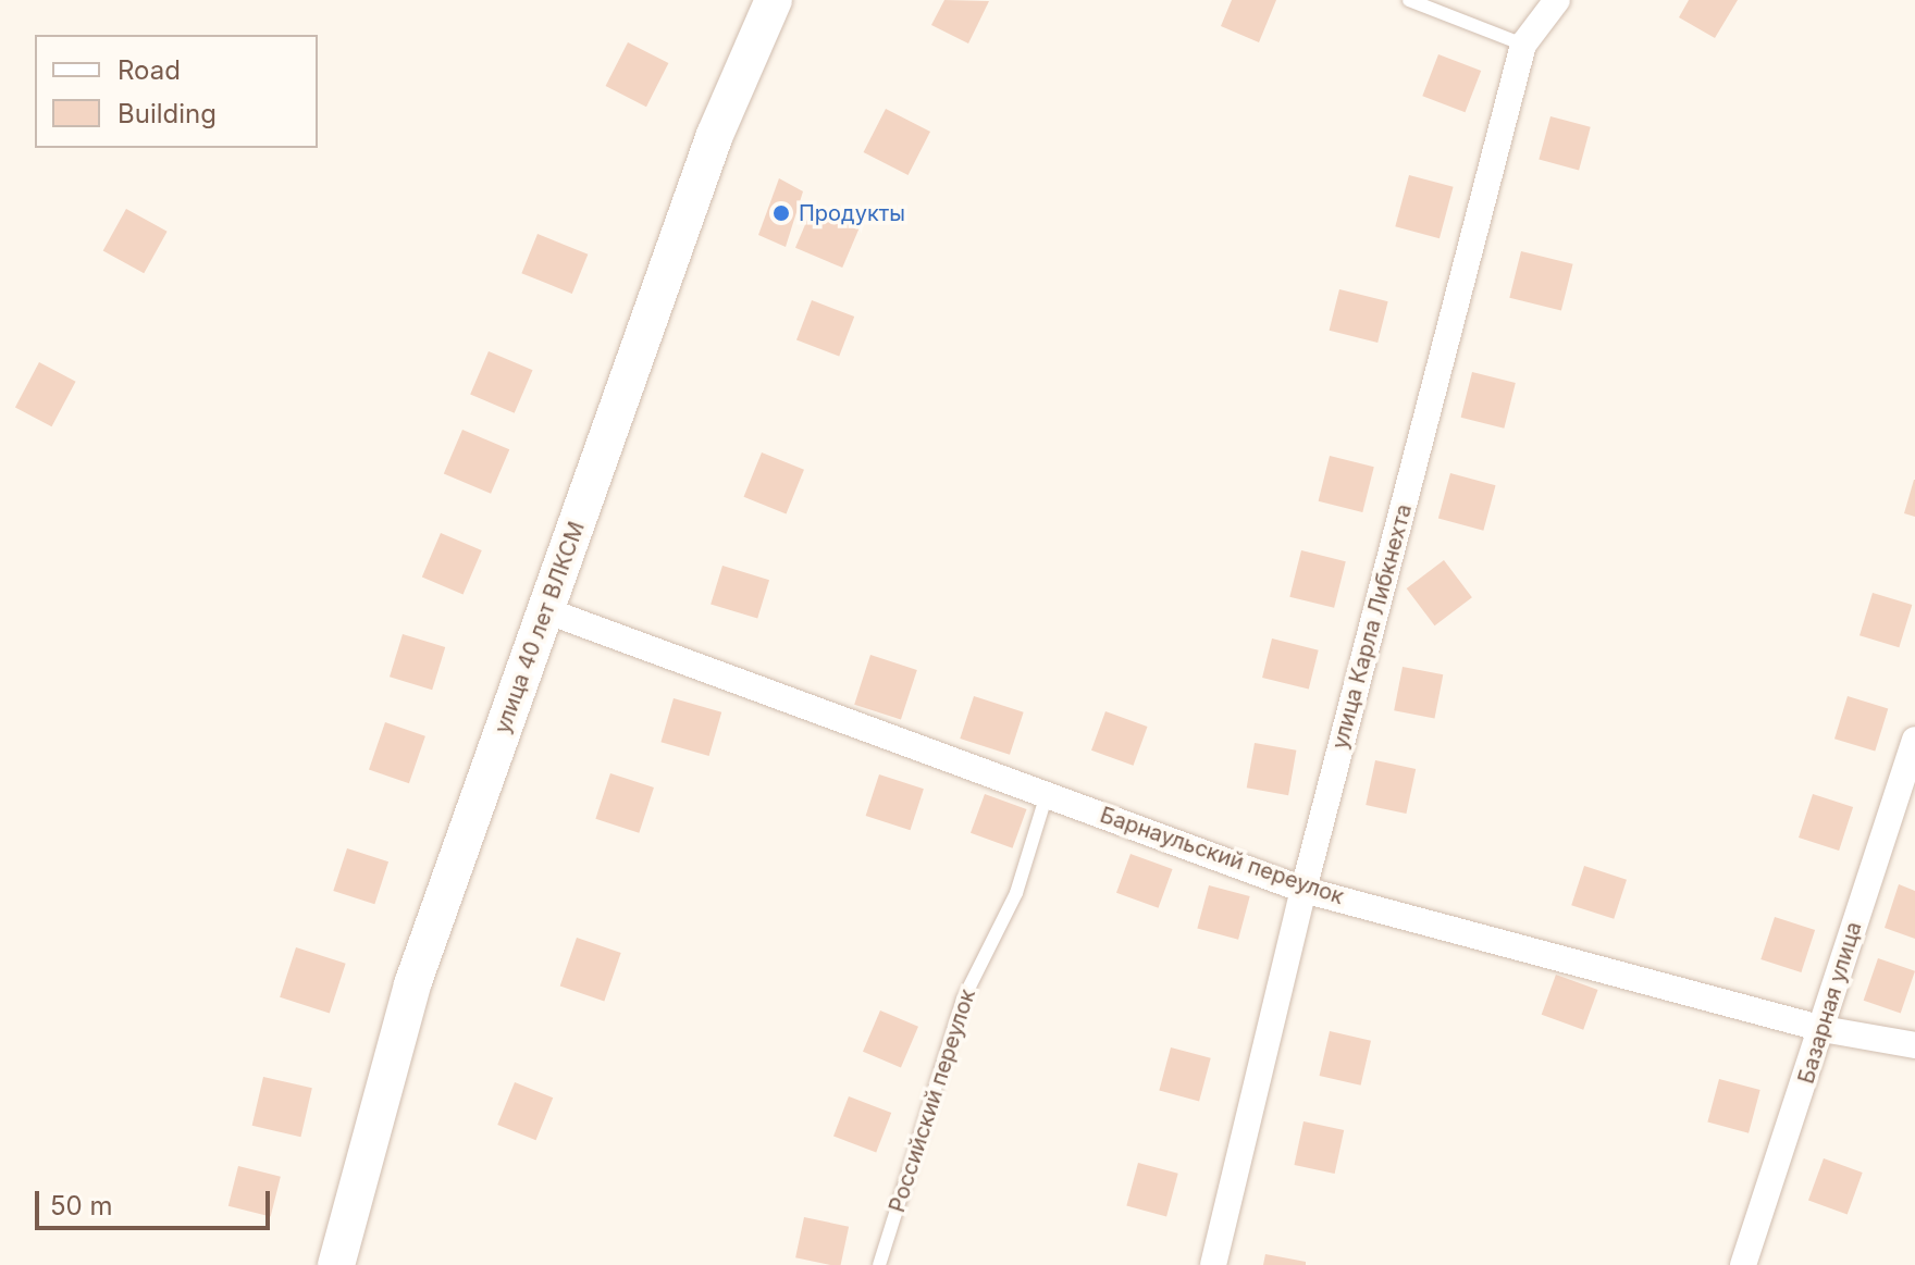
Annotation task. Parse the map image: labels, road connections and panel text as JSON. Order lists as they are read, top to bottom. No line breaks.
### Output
{"streets":{"street":["улица Карла Либкнехта","улица 40 лет ВЛКСМ","Барнаульский переулок","Базарная улица"],"lane":["Российский переулок"]},"crossings":[["улица Карла Либкнехта","Барнаульский переулок"],["улица 40 лет ВЛКСМ","Барнаульский переулок"],["Барнаульский переулок","Базарная улица"],["Барнаульский переулок","Российский переулок"]],"places":["Продукты"],"legend":["Road","Building"],"scale_bar":"50 m"}
